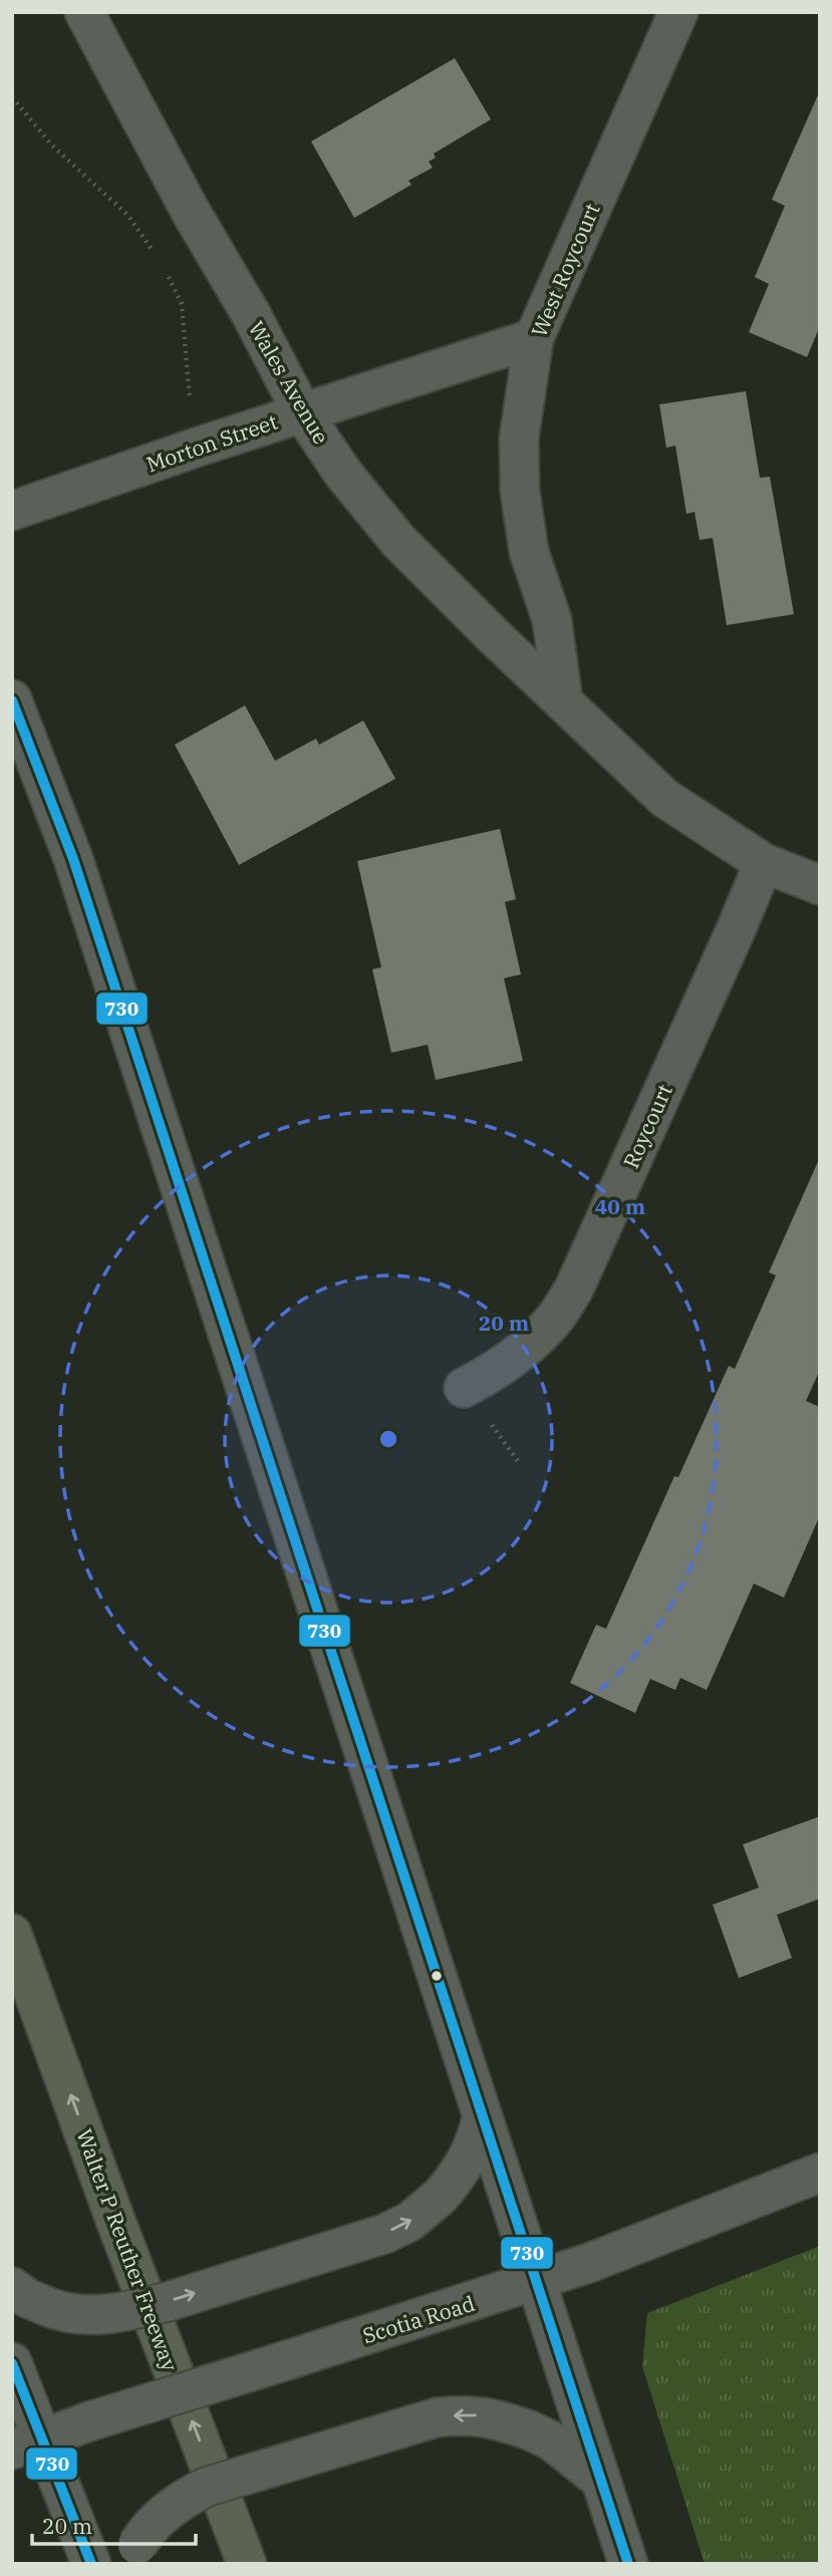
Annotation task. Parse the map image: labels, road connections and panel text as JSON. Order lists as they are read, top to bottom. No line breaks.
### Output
{"streets":{"highway":["Walter P Reuther Freeway"],"street":["West Roycourt","Wales Avenue","Morton Street","Roycourt","Scotia Road"]},"crossings":[["West Roycourt","Wales Avenue"],["West Roycourt","Morton Street"],["Wales Avenue","Morton Street"]],"one_way":["Walter P Reuther Freeway"],"lines":["transit line 730"],"scale_bar":"20 m","rings":["40 m","20 m"]}
